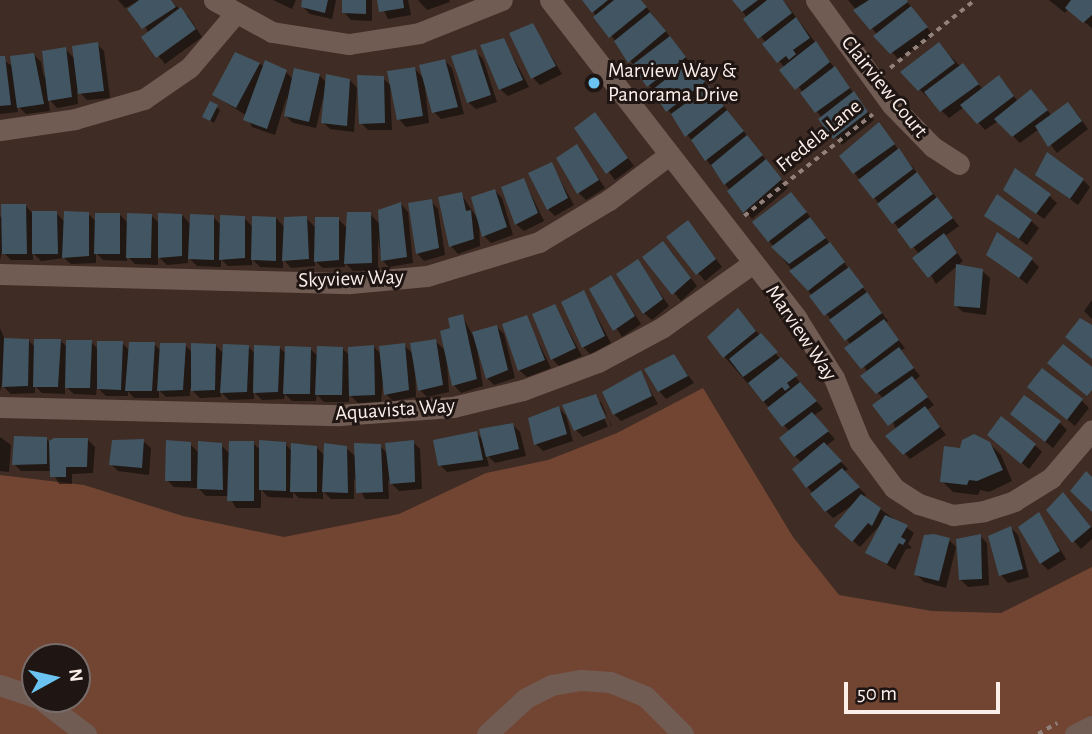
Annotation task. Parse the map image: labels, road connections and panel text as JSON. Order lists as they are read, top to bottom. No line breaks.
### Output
{"streets":{"street":["Clairview Court","Skyview Way","Marview Way","Aquavista Way"],"path":["Fredela Lane"]},"crossings":[["Clairview Court","Fredela Lane"],["Fredela Lane","Marview Way"],["Skyview Way","Marview Way"],["Marview Way","Aquavista Way"]],"places":["Marview Way & Panorama Drive"],"scale_bar":"50 m","north":"right"}
